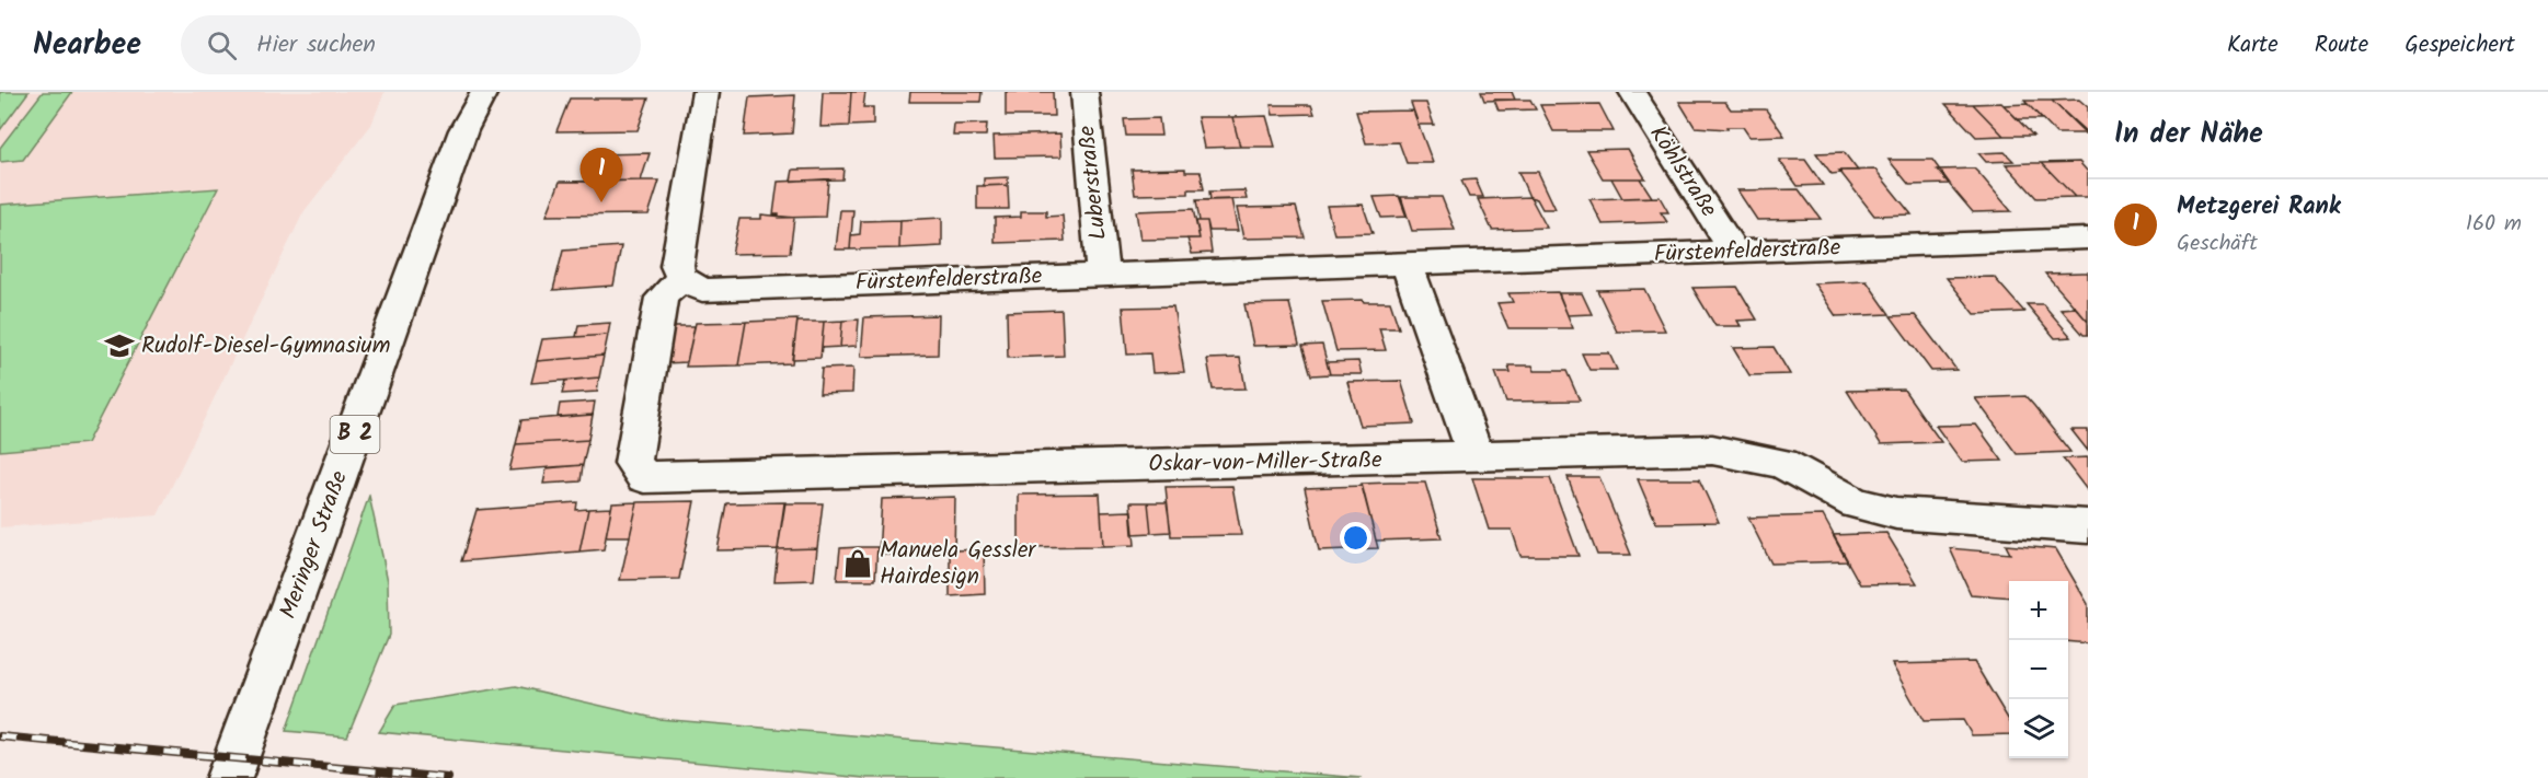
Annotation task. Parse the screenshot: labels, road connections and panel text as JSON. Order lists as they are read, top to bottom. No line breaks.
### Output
{"streets":{"street":["Köhlstraße","Luberstraße","Fürstenfelderstraße","B 2","Oskar-von-Miller-Straße","Meringer Straße"]},"crossings":[["Köhlstraße","Fürstenfelderstraße"],["Luberstraße","Fürstenfelderstraße"],["Fürstenfelderstraße","Oskar-von-Miller-Straße"]],"places":{"school or university":["Rudolf-Diesel-Gymnasium"],"shop":["Manuela Gessler Hairdesign"]},"page":{"header":"Nearbee","search":"Hier suchen","nav":["Karte","Route","Gespeichert"],"heading":"In der Nähe","pins":"1","list":[{"mark":"1","name":"Metzgerei Rank","note":"Geschäft","value":"160 m"}],"map_buttons":["+","−"]}}
